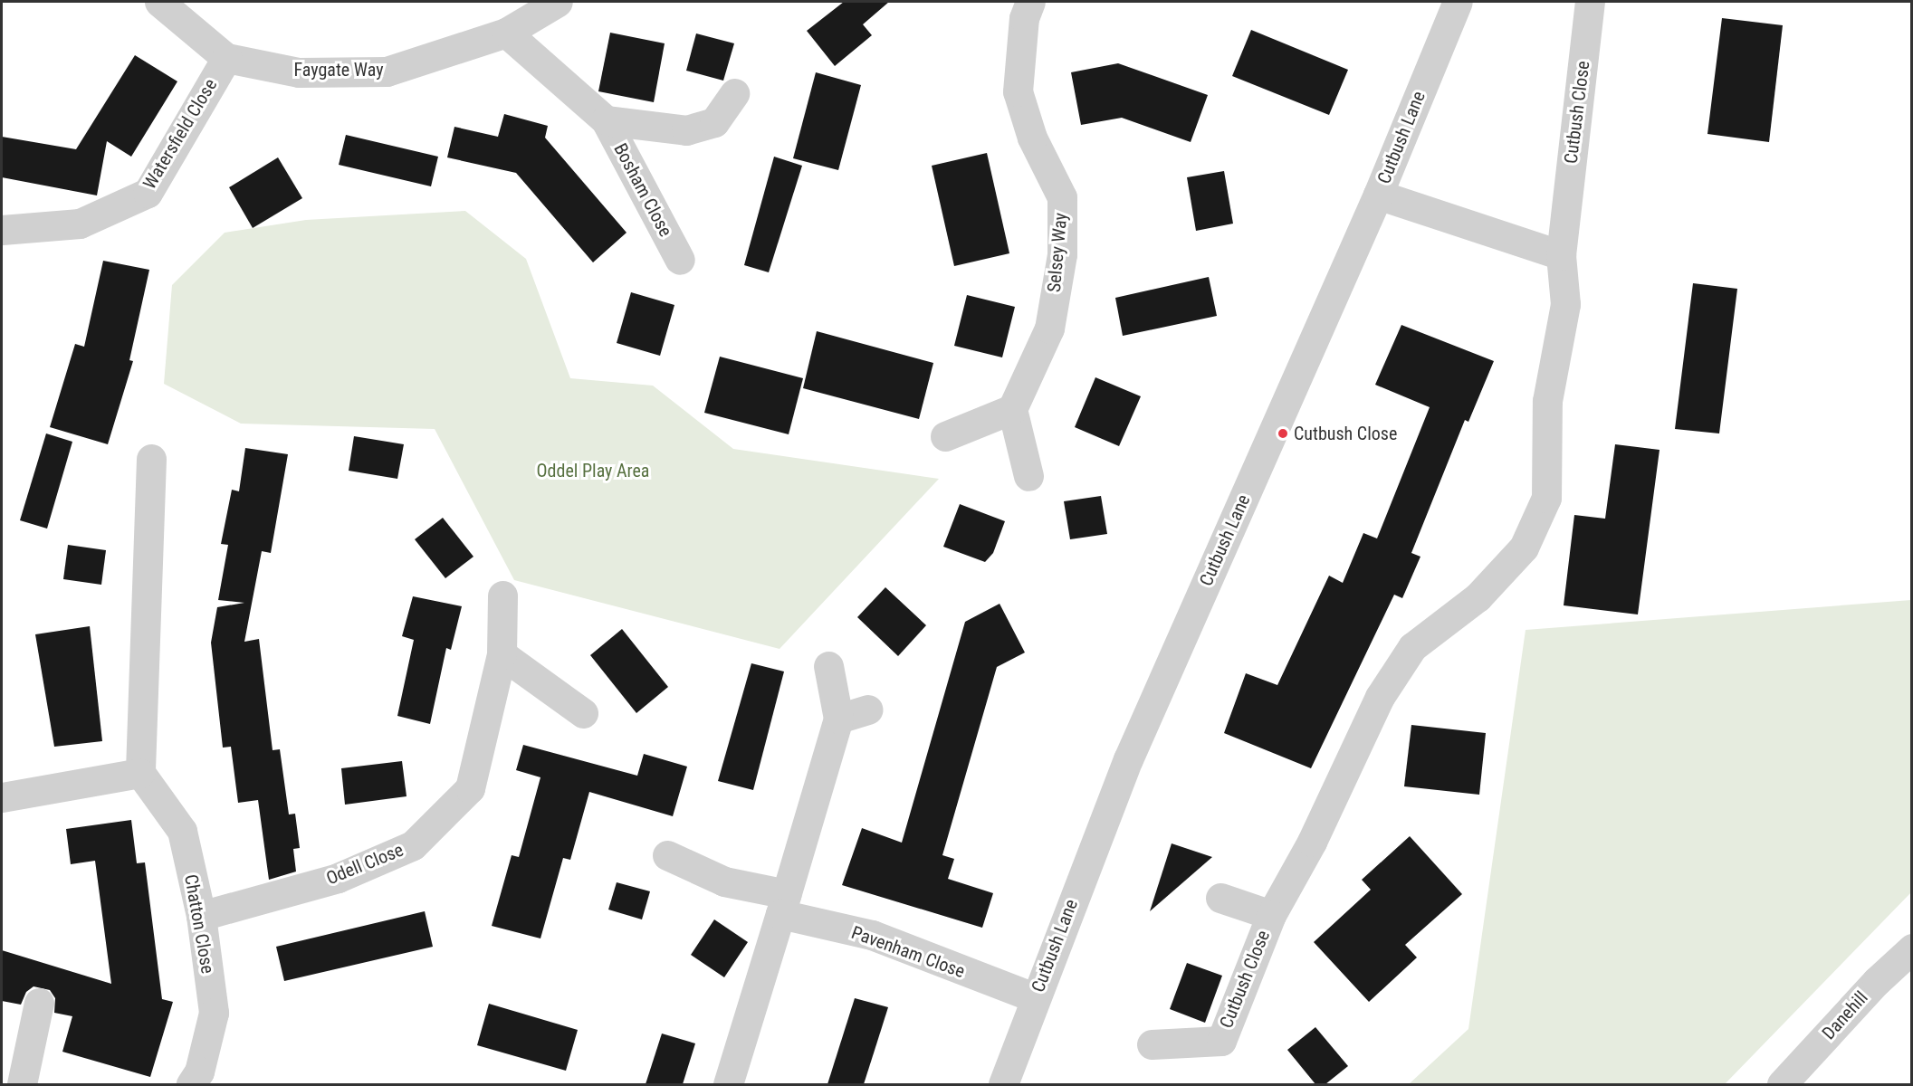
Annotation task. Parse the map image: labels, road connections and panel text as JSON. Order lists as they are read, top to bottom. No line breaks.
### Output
{"streets":{"street":["Faygate Way","Cutbush Close","Watersfield Close","Cutbush Lane","Bosham Close","Selsey Way","Odell Close","Chatton Close","Pavenham Close","Danehill"]},"crossings":[["Faygate Way","Watersfield Close"],["Faygate Way","Bosham Close"],["Cutbush Lane","Pavenham Close"],["Odell Close","Chatton Close"]],"parks":["Oddel Play Area"],"places":["Cutbush Close"]}
